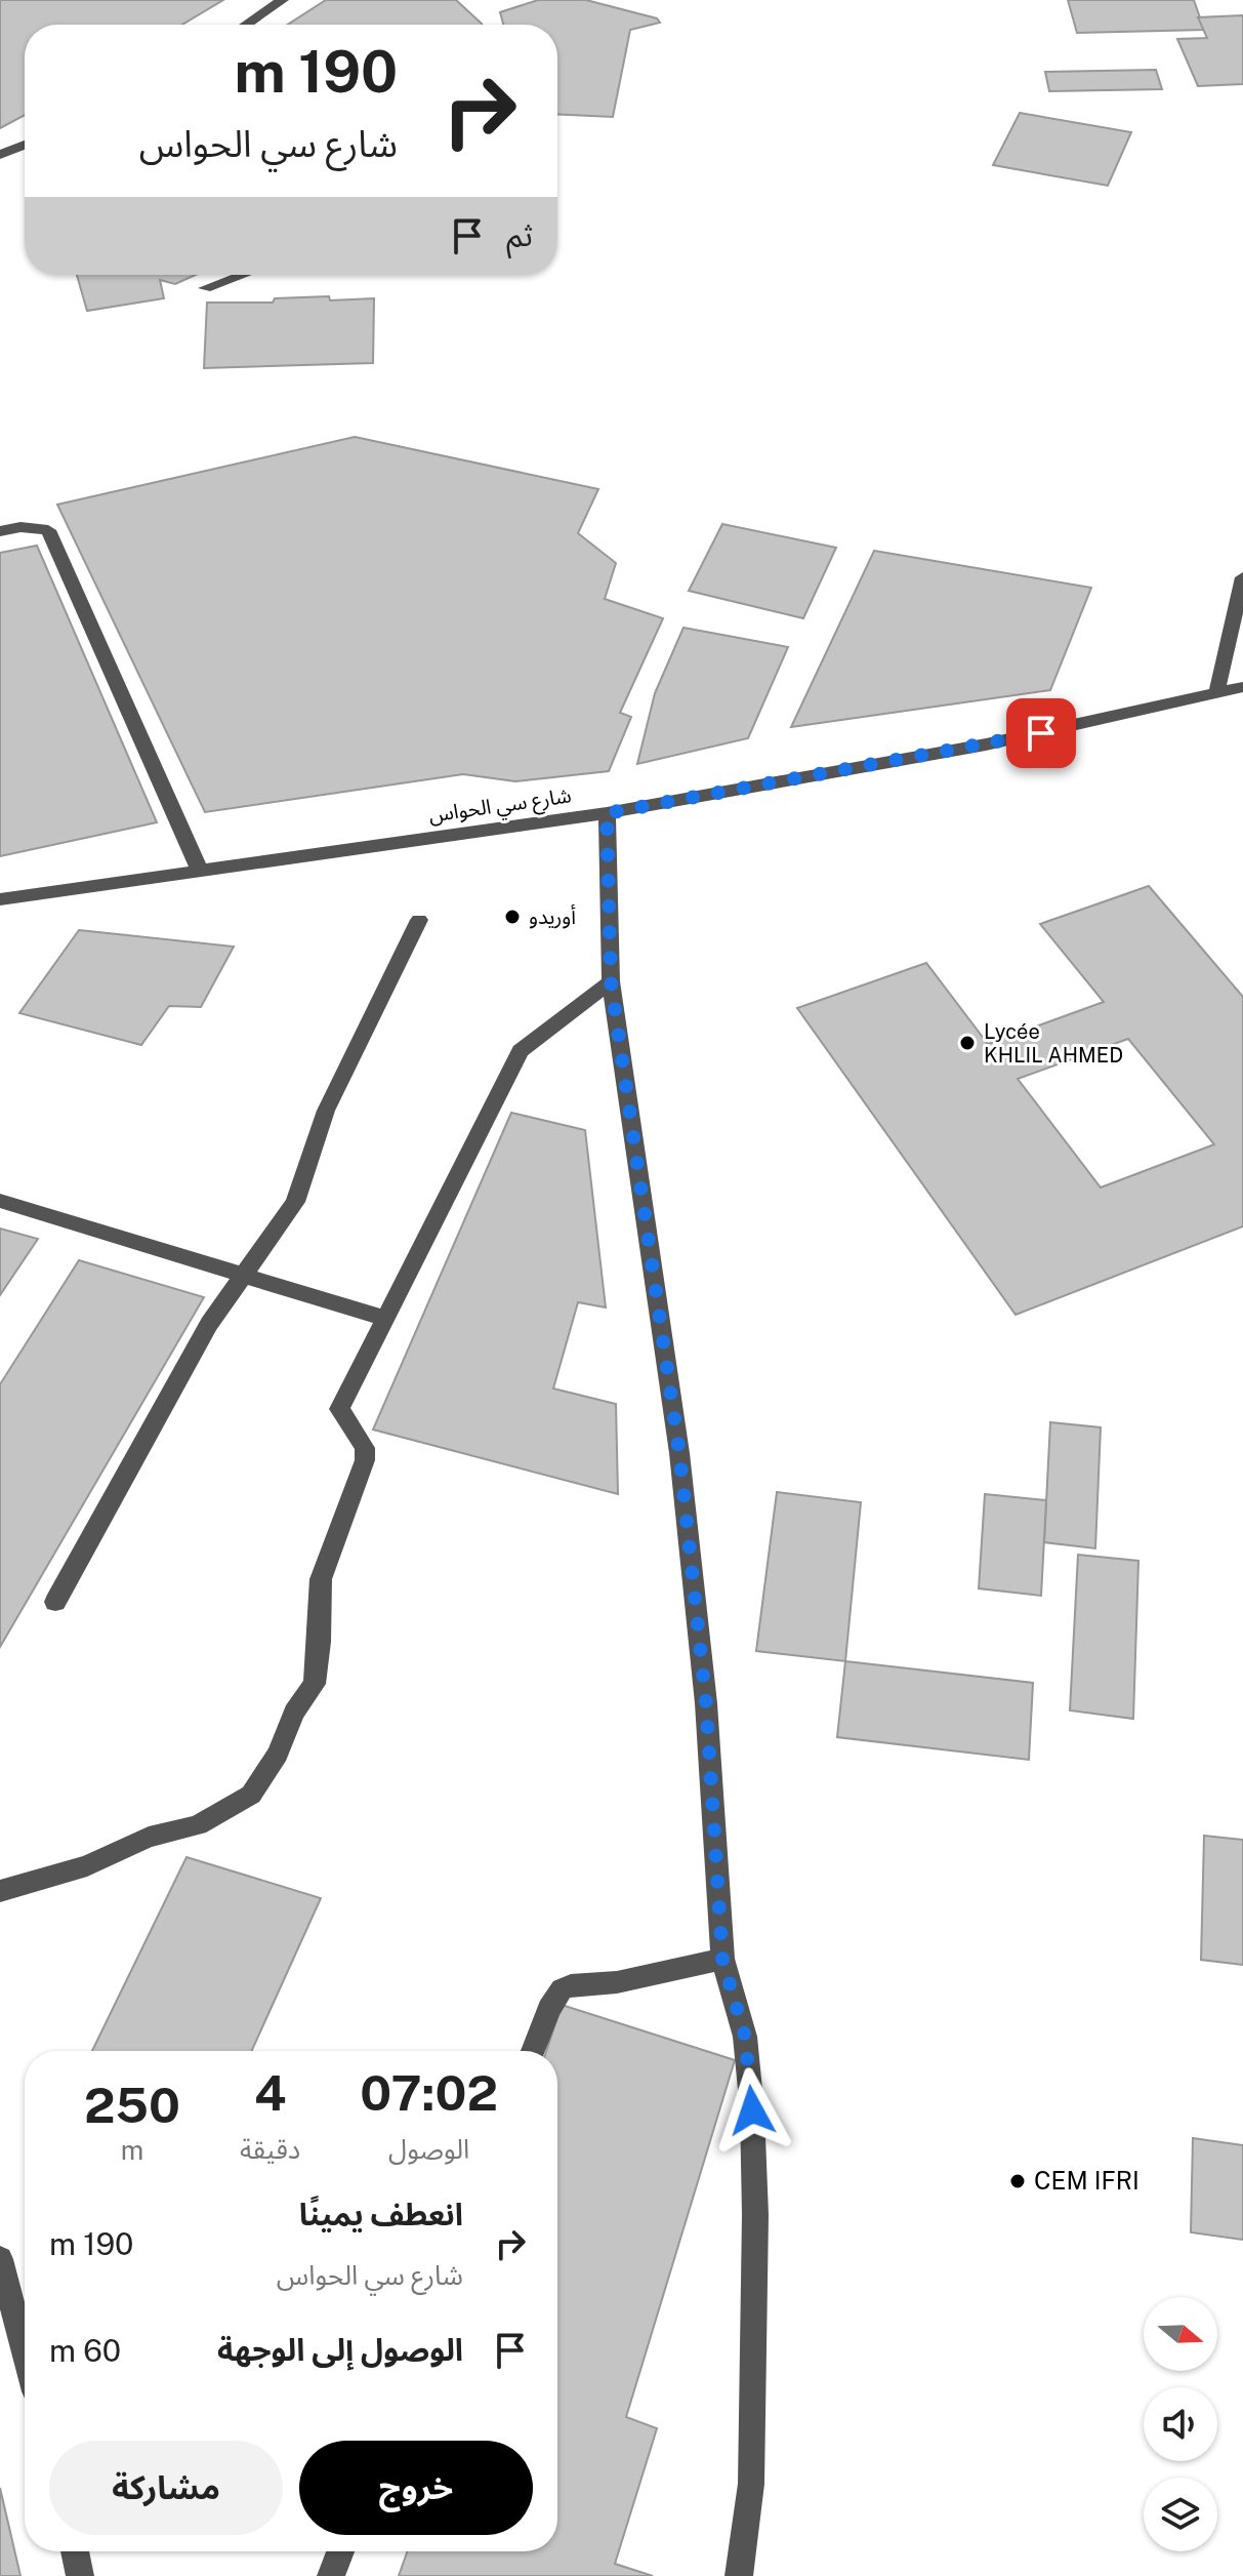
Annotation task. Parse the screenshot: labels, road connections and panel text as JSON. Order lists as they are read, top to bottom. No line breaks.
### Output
{"streets":{"street":["شارع سي الحواس"]},"places":["أوريدو","Lycée KHLIL AHMED","CEM IFRI"],"north":"right","page":{"turn":["190 m","شارع سي الحواس"],"then":"ثم","eta":["07:02","الوصول","4","دقيقة","250","m"],"list":[{"name":"انعطف يمينًا","note":"شارع سي الحواس","value":"190 m"},{"name":"الوصول إلى الوجهة","value":"60 m"}],"buttons":["خروج","مشاركة"]}}
